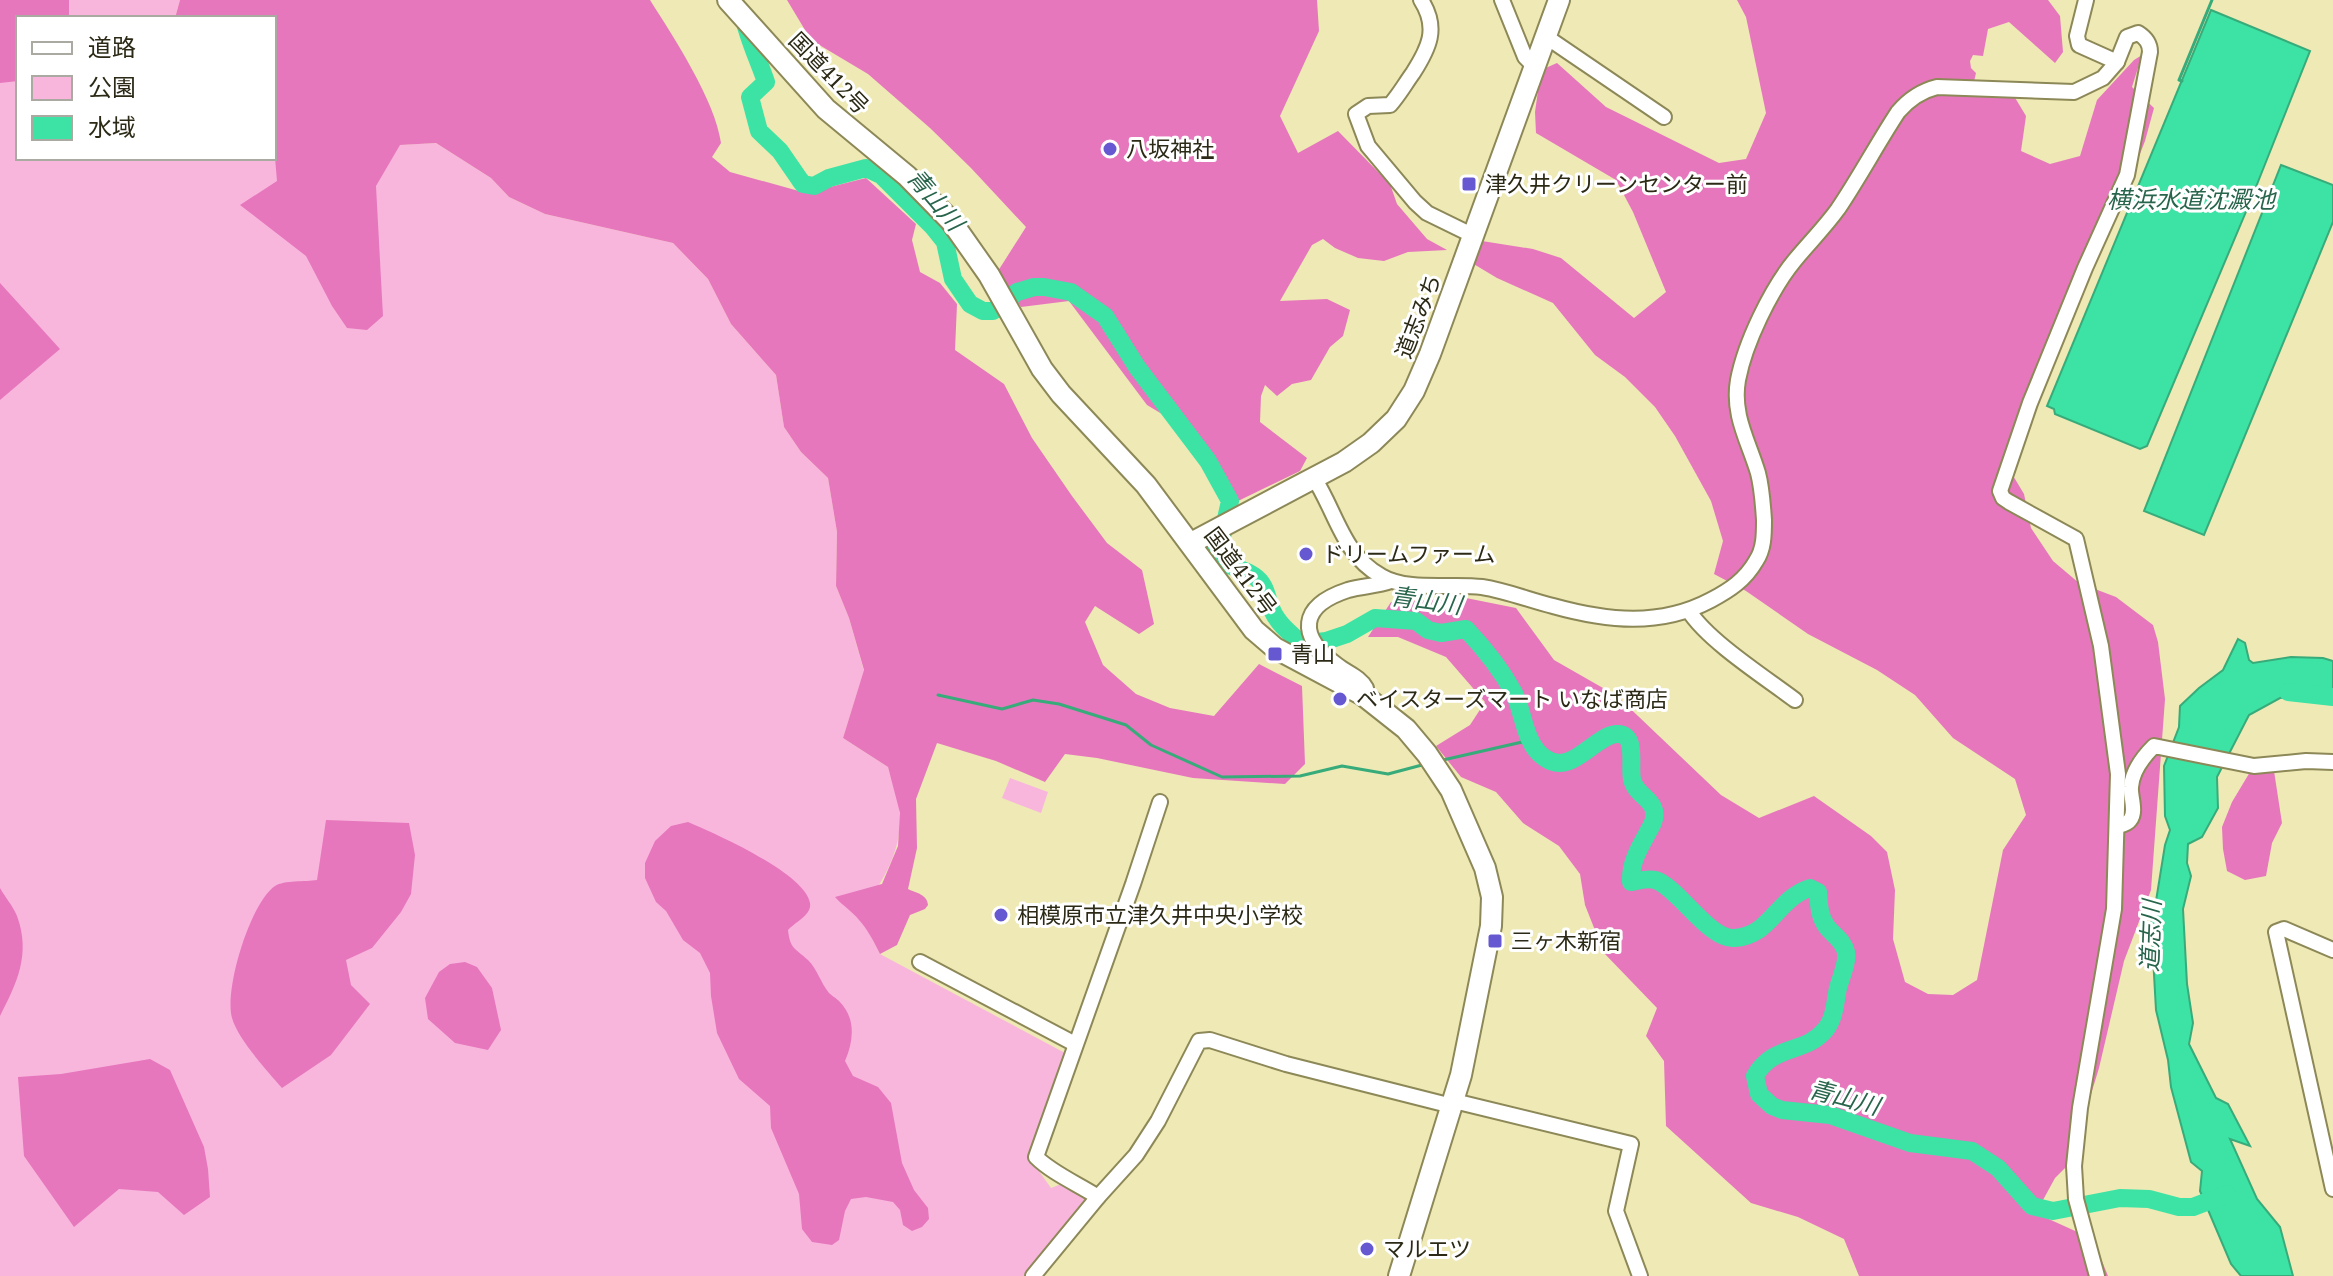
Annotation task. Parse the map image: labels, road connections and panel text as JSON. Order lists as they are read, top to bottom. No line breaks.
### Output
{"streets":{"highway":["国道412号","道志みち"]},"crossings":[["国道412号","道志みち"]],"water":["青山川","横浜水道沈澱池","道志川"],"places":{"other":["八坂神社","ドリームファーム","ベイスターズマート いなば商店","相模原市立津久井中央小学校","マルエツ"],"transit":["津久井クリーンセンター前","青山","三ヶ木新宿"]},"legend":["道路","公園","水域"]}
